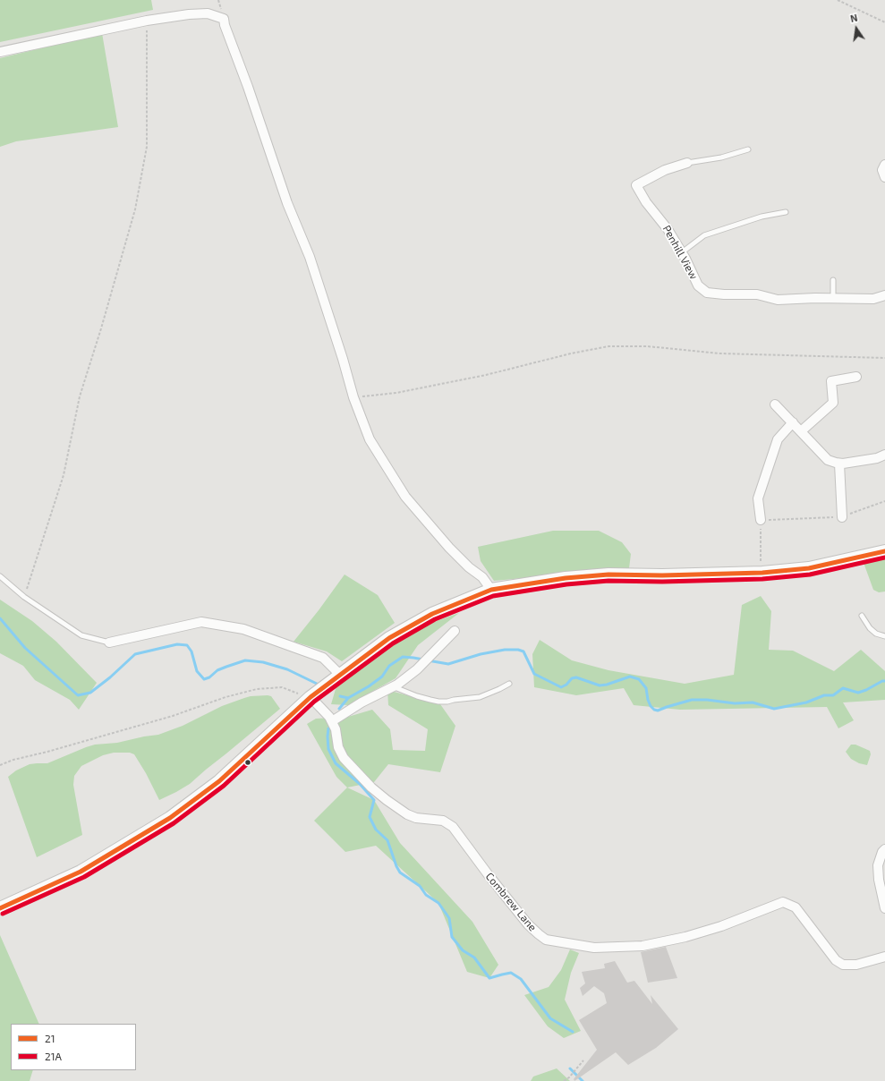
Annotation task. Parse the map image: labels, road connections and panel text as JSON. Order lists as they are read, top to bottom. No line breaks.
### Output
{"streets":{"street":["Penhill View","Combrew Lane"]},"lines":["transit line 21","transit line 21A"],"legend":["21","21A"],"north":"top"}
